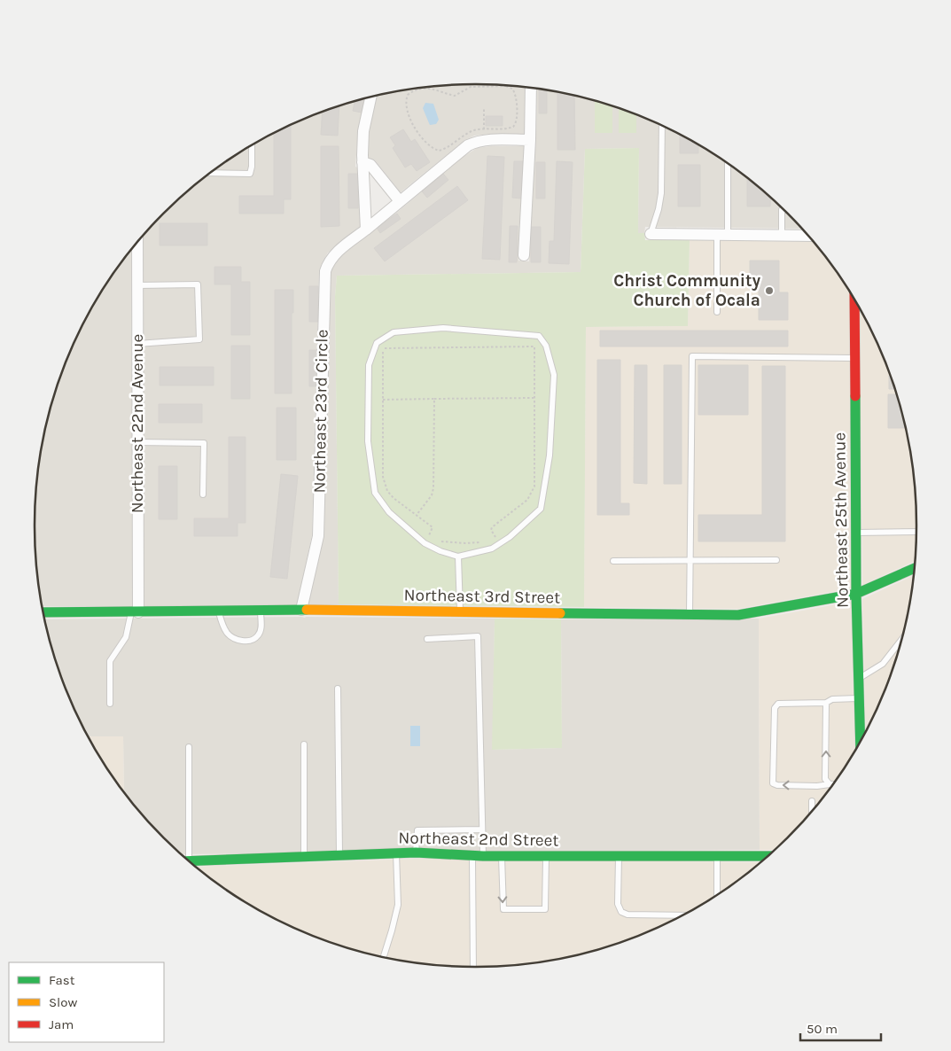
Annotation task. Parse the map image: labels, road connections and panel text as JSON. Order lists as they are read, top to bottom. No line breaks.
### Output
{"streets":{"street":["Northeast 23rd Circle","Northeast 22nd Avenue","Northeast 25th Avenue","Northeast 3rd Street","Northeast 2nd Street"]},"crossings":[["Northeast 23rd Circle","Northeast 3rd Street"],["Northeast 22nd Avenue","Northeast 3rd Street"],["Northeast 25th Avenue","Northeast 3rd Street"]],"places":["Christ Community Church of Ocala"],"legend":["Fast","Slow","Jam"],"scale_bar":"50 m"}
